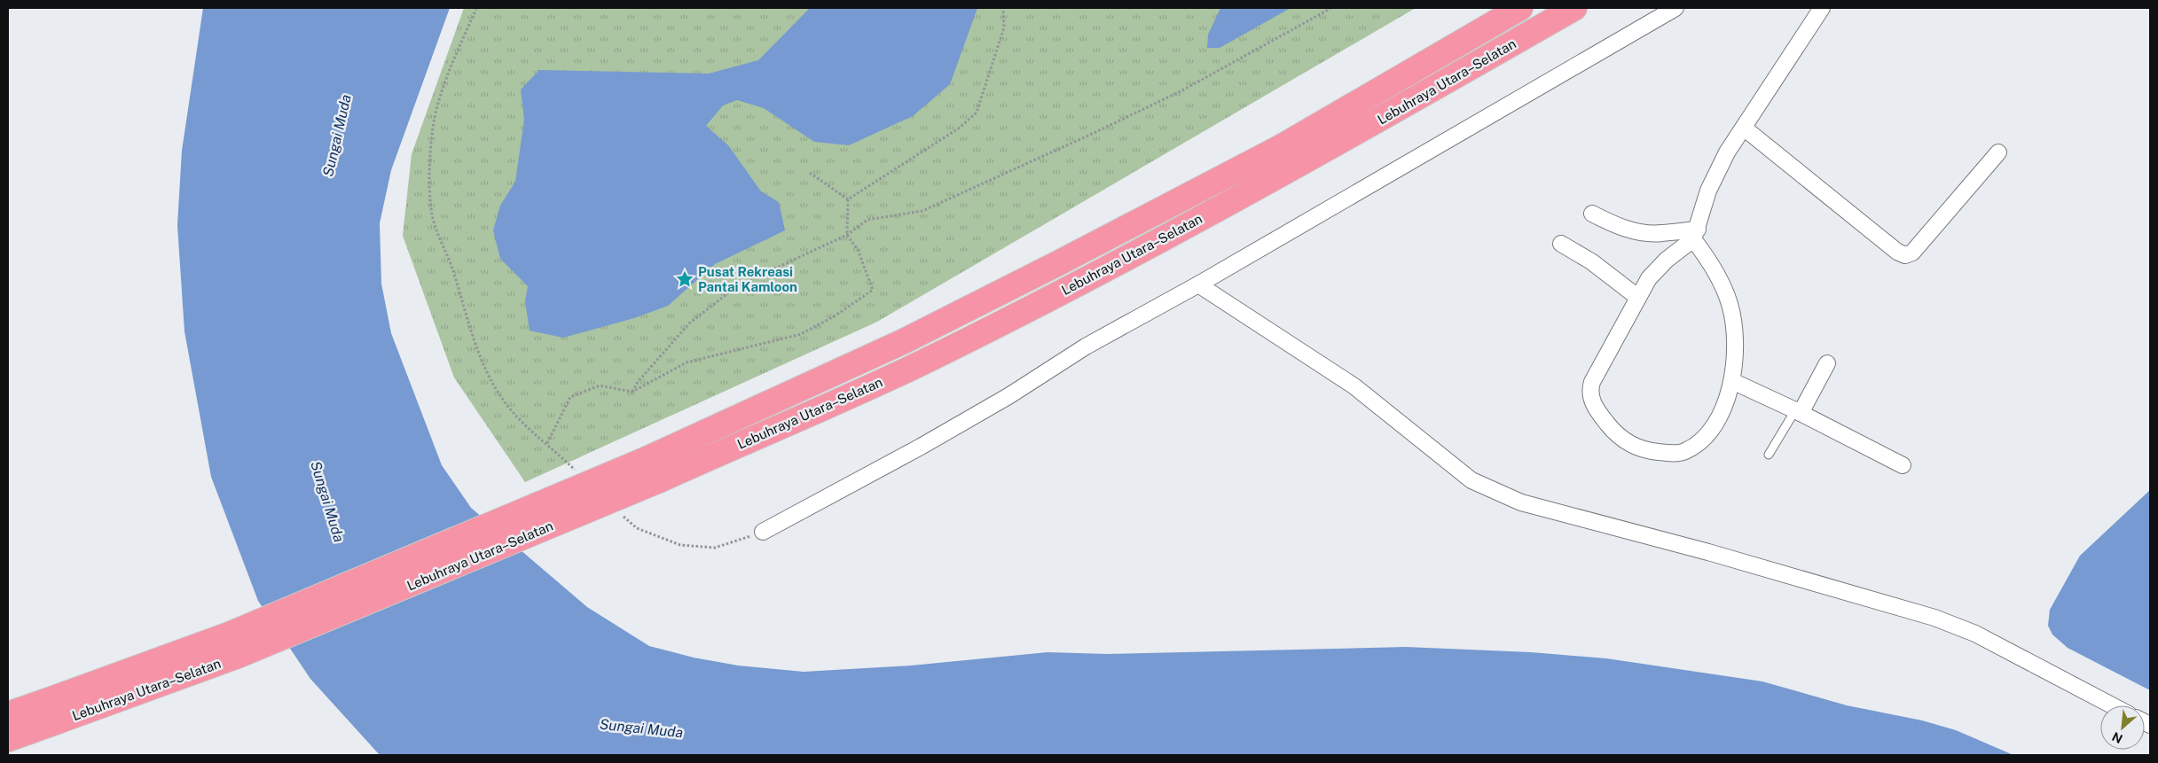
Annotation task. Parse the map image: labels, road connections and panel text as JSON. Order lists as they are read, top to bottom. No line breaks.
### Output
{"streets":{"highway":["Lebuhraya Utara–Selatan"]},"water":["Sungai Muda"],"places":{"place":["Pusat Rekreasi Pantai Kamloon"]},"north":"bottom left"}
